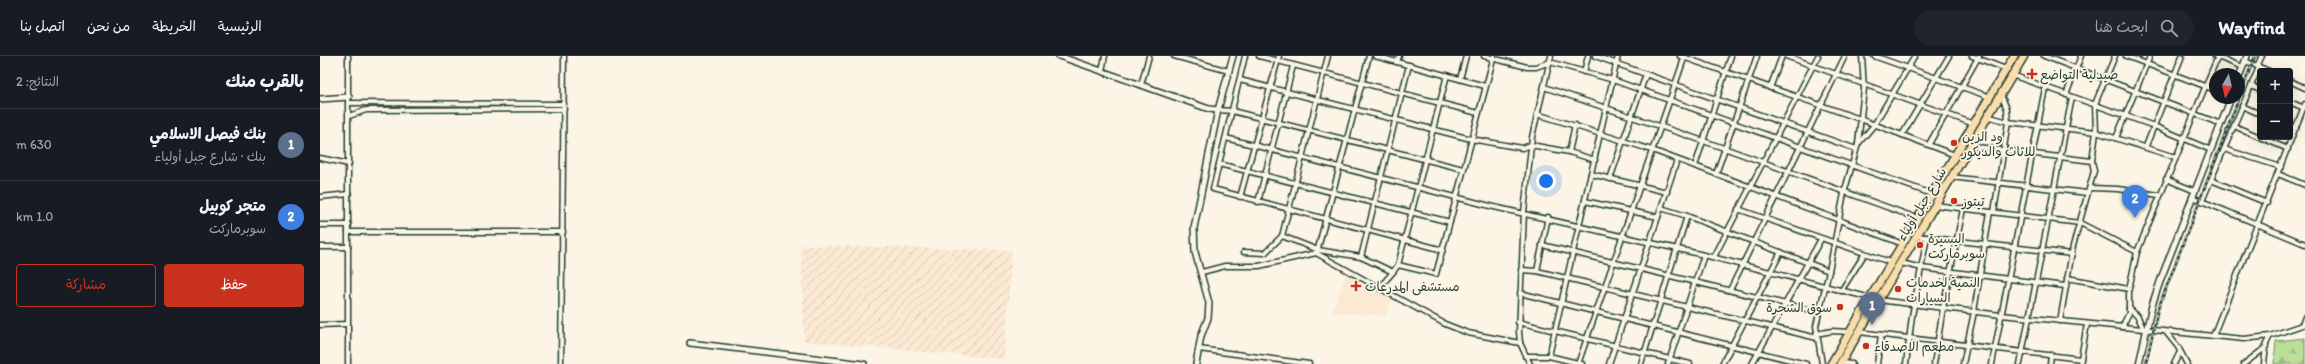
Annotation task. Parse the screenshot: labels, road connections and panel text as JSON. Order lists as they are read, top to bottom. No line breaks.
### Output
{"streets":{"main road":["شارع جبل أولياء"]},"places":{"health":["صيدلية التواضع","مستشفى المدرعات"],"other":["ود الزين للاثاث والديكور","تيتوز","اليسيرة سوبرماركت","النمية لخدمات السيارات","سوق الشجرة","مطعم الاصدقاء"]},"north":"bottom","page":{"header":"Wayfind","search":"ابحث هنا","nav":["الرئيسية","الخريطة","من نحن","اتصل بنا"],"heading":["بالقرب منك","النتائج: 2"],"map_buttons":["+","−"],"list":[{"mark":"1","name":"بنك فيصل الاسلامي","note":"بنك · شارع جبل أولياء","value":"630 m"},{"mark":"2","name":"متجر كوبيل","note":"سوبرماركت","value":"1.0 km"}],"pins":["2","1"],"buttons":["حفظ","مشاركة"]}}
